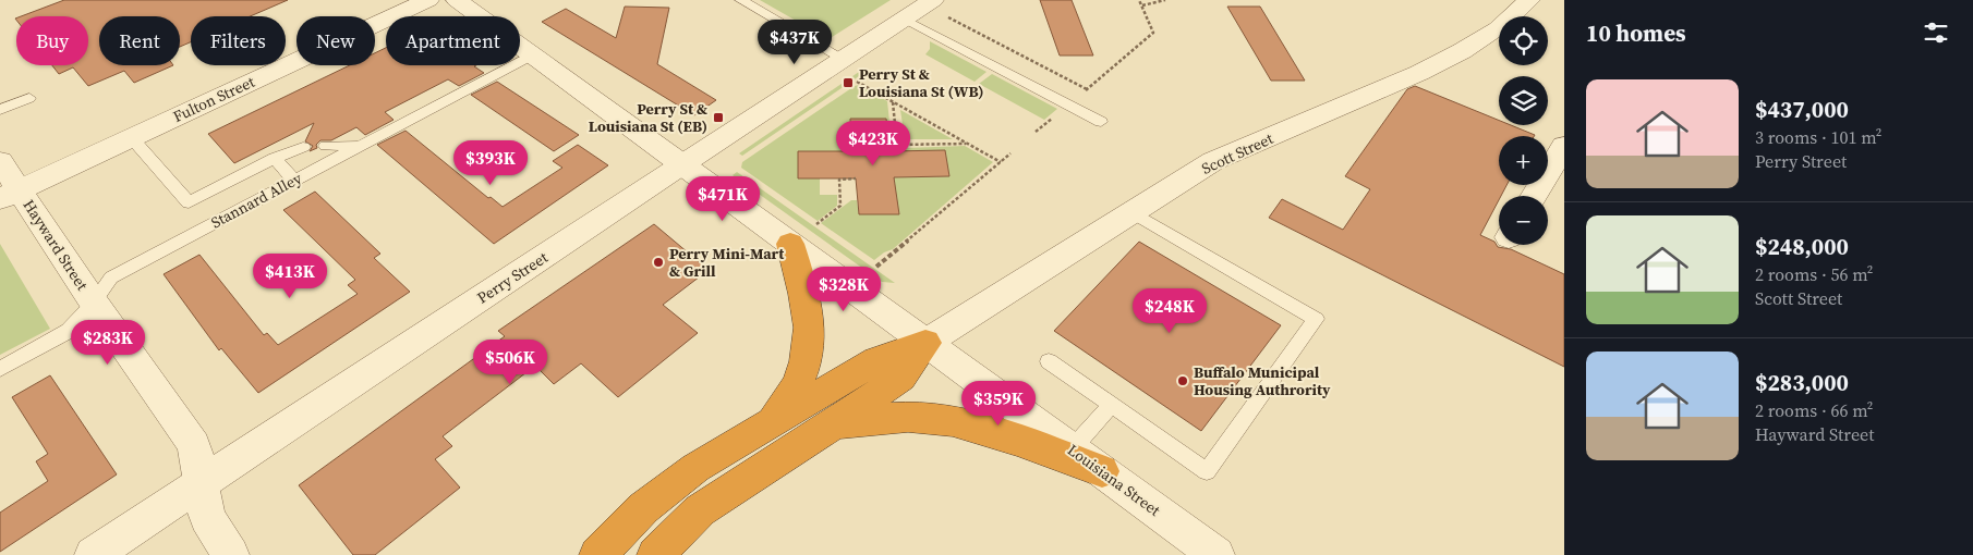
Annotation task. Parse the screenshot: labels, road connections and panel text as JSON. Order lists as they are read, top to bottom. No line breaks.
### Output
{"streets":{"street":["Fulton Street","Scott Street","Hayward Street","Perry Street","Louisiana Street"],"lane":["Stannard Alley"]},"crossings":[["Fulton Street","Hayward Street"],["Scott Street","Louisiana Street"],["Stannard Alley","Hayward Street"],["Stannard Alley","Louisiana Street"],["Hayward Street","Perry Street"],["Perry Street","Louisiana Street"]],"places":{"transit":["Perry St & Louisiana St (WB)","Perry St & Louisiana St (EB)"],"other":["Perry Mini-Mart & Grill","Buffalo Municipal Housing Authrority"]},"page":{"heading":"10 homes","map_buttons":["+","−"],"chip":["Buy","Rent","Filters","New","Apartment"],"price":["$437K","$423K","$393K","$471K","$413K","$328K","$248K","$283K","$506K","$359K"],"list":[{"name":"$437,000","note":"3 rooms · 101 m² · Perry Street"},{"name":"$248,000","note":"2 rooms · 56 m² · Scott Street"},{"name":"$283,000","note":"2 rooms · 66 m² · Hayward Street"}]}}
